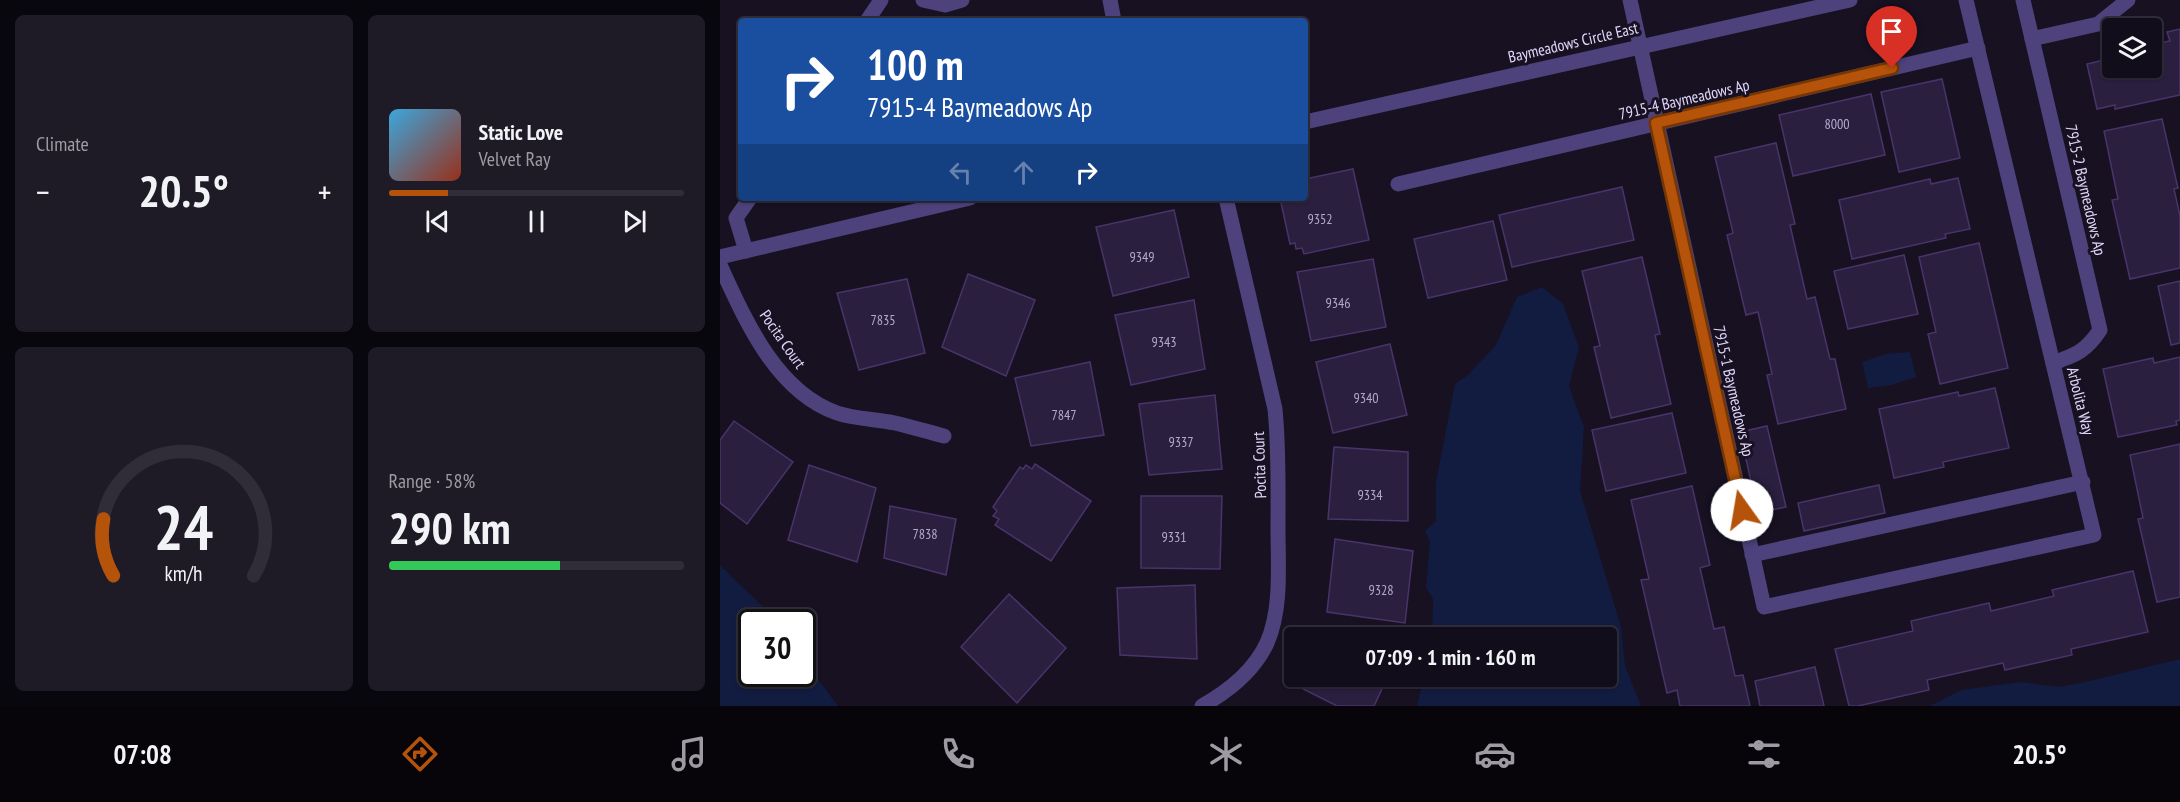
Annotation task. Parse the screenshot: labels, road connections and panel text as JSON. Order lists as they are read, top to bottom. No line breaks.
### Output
{"streets":{"street":["Baymeadows Circle East","7915-4 Baymeadows Ap","7915-2 Baymeadows Ap","Pocita Court","7915-1 Baymeadows Ap","Arbolita Way"]},"crossings":[["Baymeadows Circle East","7915-1 Baymeadows Ap"],["7915-4 Baymeadows Ap","7915-1 Baymeadows Ap"],["7915-4 Baymeadows Ap","Arbolita Way"],["7915-2 Baymeadows Ap","Arbolita Way"],["7915-1 Baymeadows Ap","Arbolita Way"]],"house_numbers":["8000","9352","9349","9346","7835","9343","9340","7847","9337","9334","7838","9331","9328"],"page":{"tile":["Climate",["Range · 58%","290 km"]],"turn":["100 m","7915-4 Baymeadows Ap"],"song":["Static Love","Velvet Ray"],"heat":["−","20.5°","+"],"limit":"30","trip":"07:09 · 1 min · 160 m","tabs":["07:08","20.5°"],"gauge":["24","km/h"]}}
